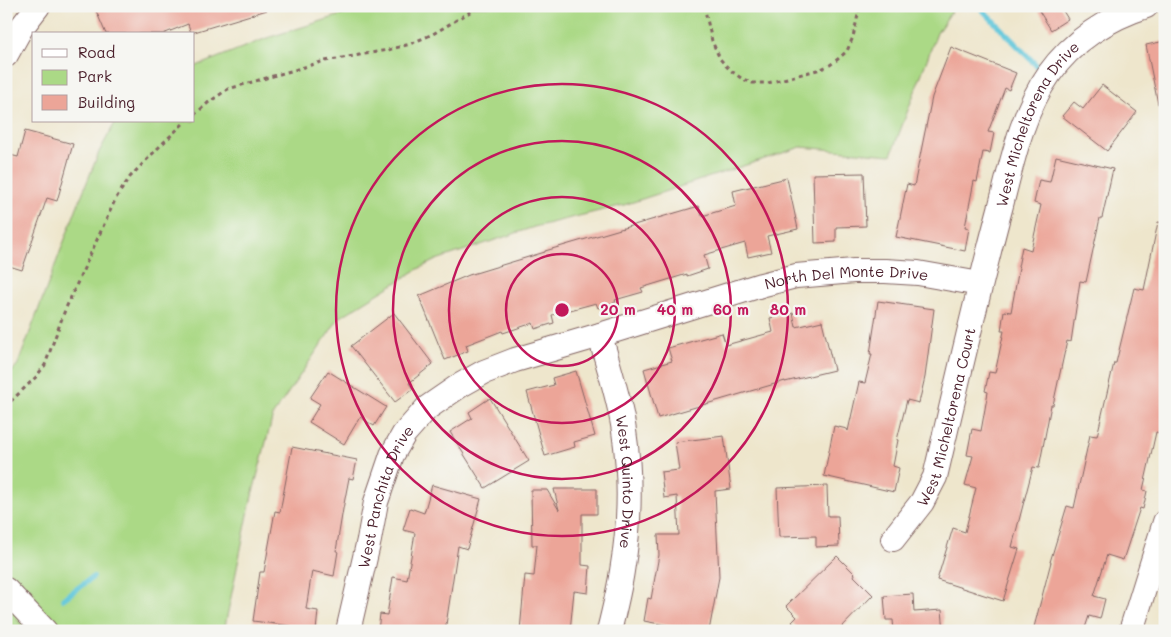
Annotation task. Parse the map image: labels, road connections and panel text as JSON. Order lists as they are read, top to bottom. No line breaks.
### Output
{"streets":{"street":["West Micheltorena Drive","North Del Monte Drive","West Micheltorena Court","West Quinto Drive","West Panchita Drive"]},"crossings":[["West Micheltorena Drive","North Del Monte Drive"],["West Micheltorena Drive","West Micheltorena Court"],["North Del Monte Drive","West Micheltorena Court"],["North Del Monte Drive","West Quinto Drive"],["North Del Monte Drive","West Panchita Drive"]],"legend":["Road","Park","Building"],"rings":["20 m","40 m","60 m","80 m"]}
